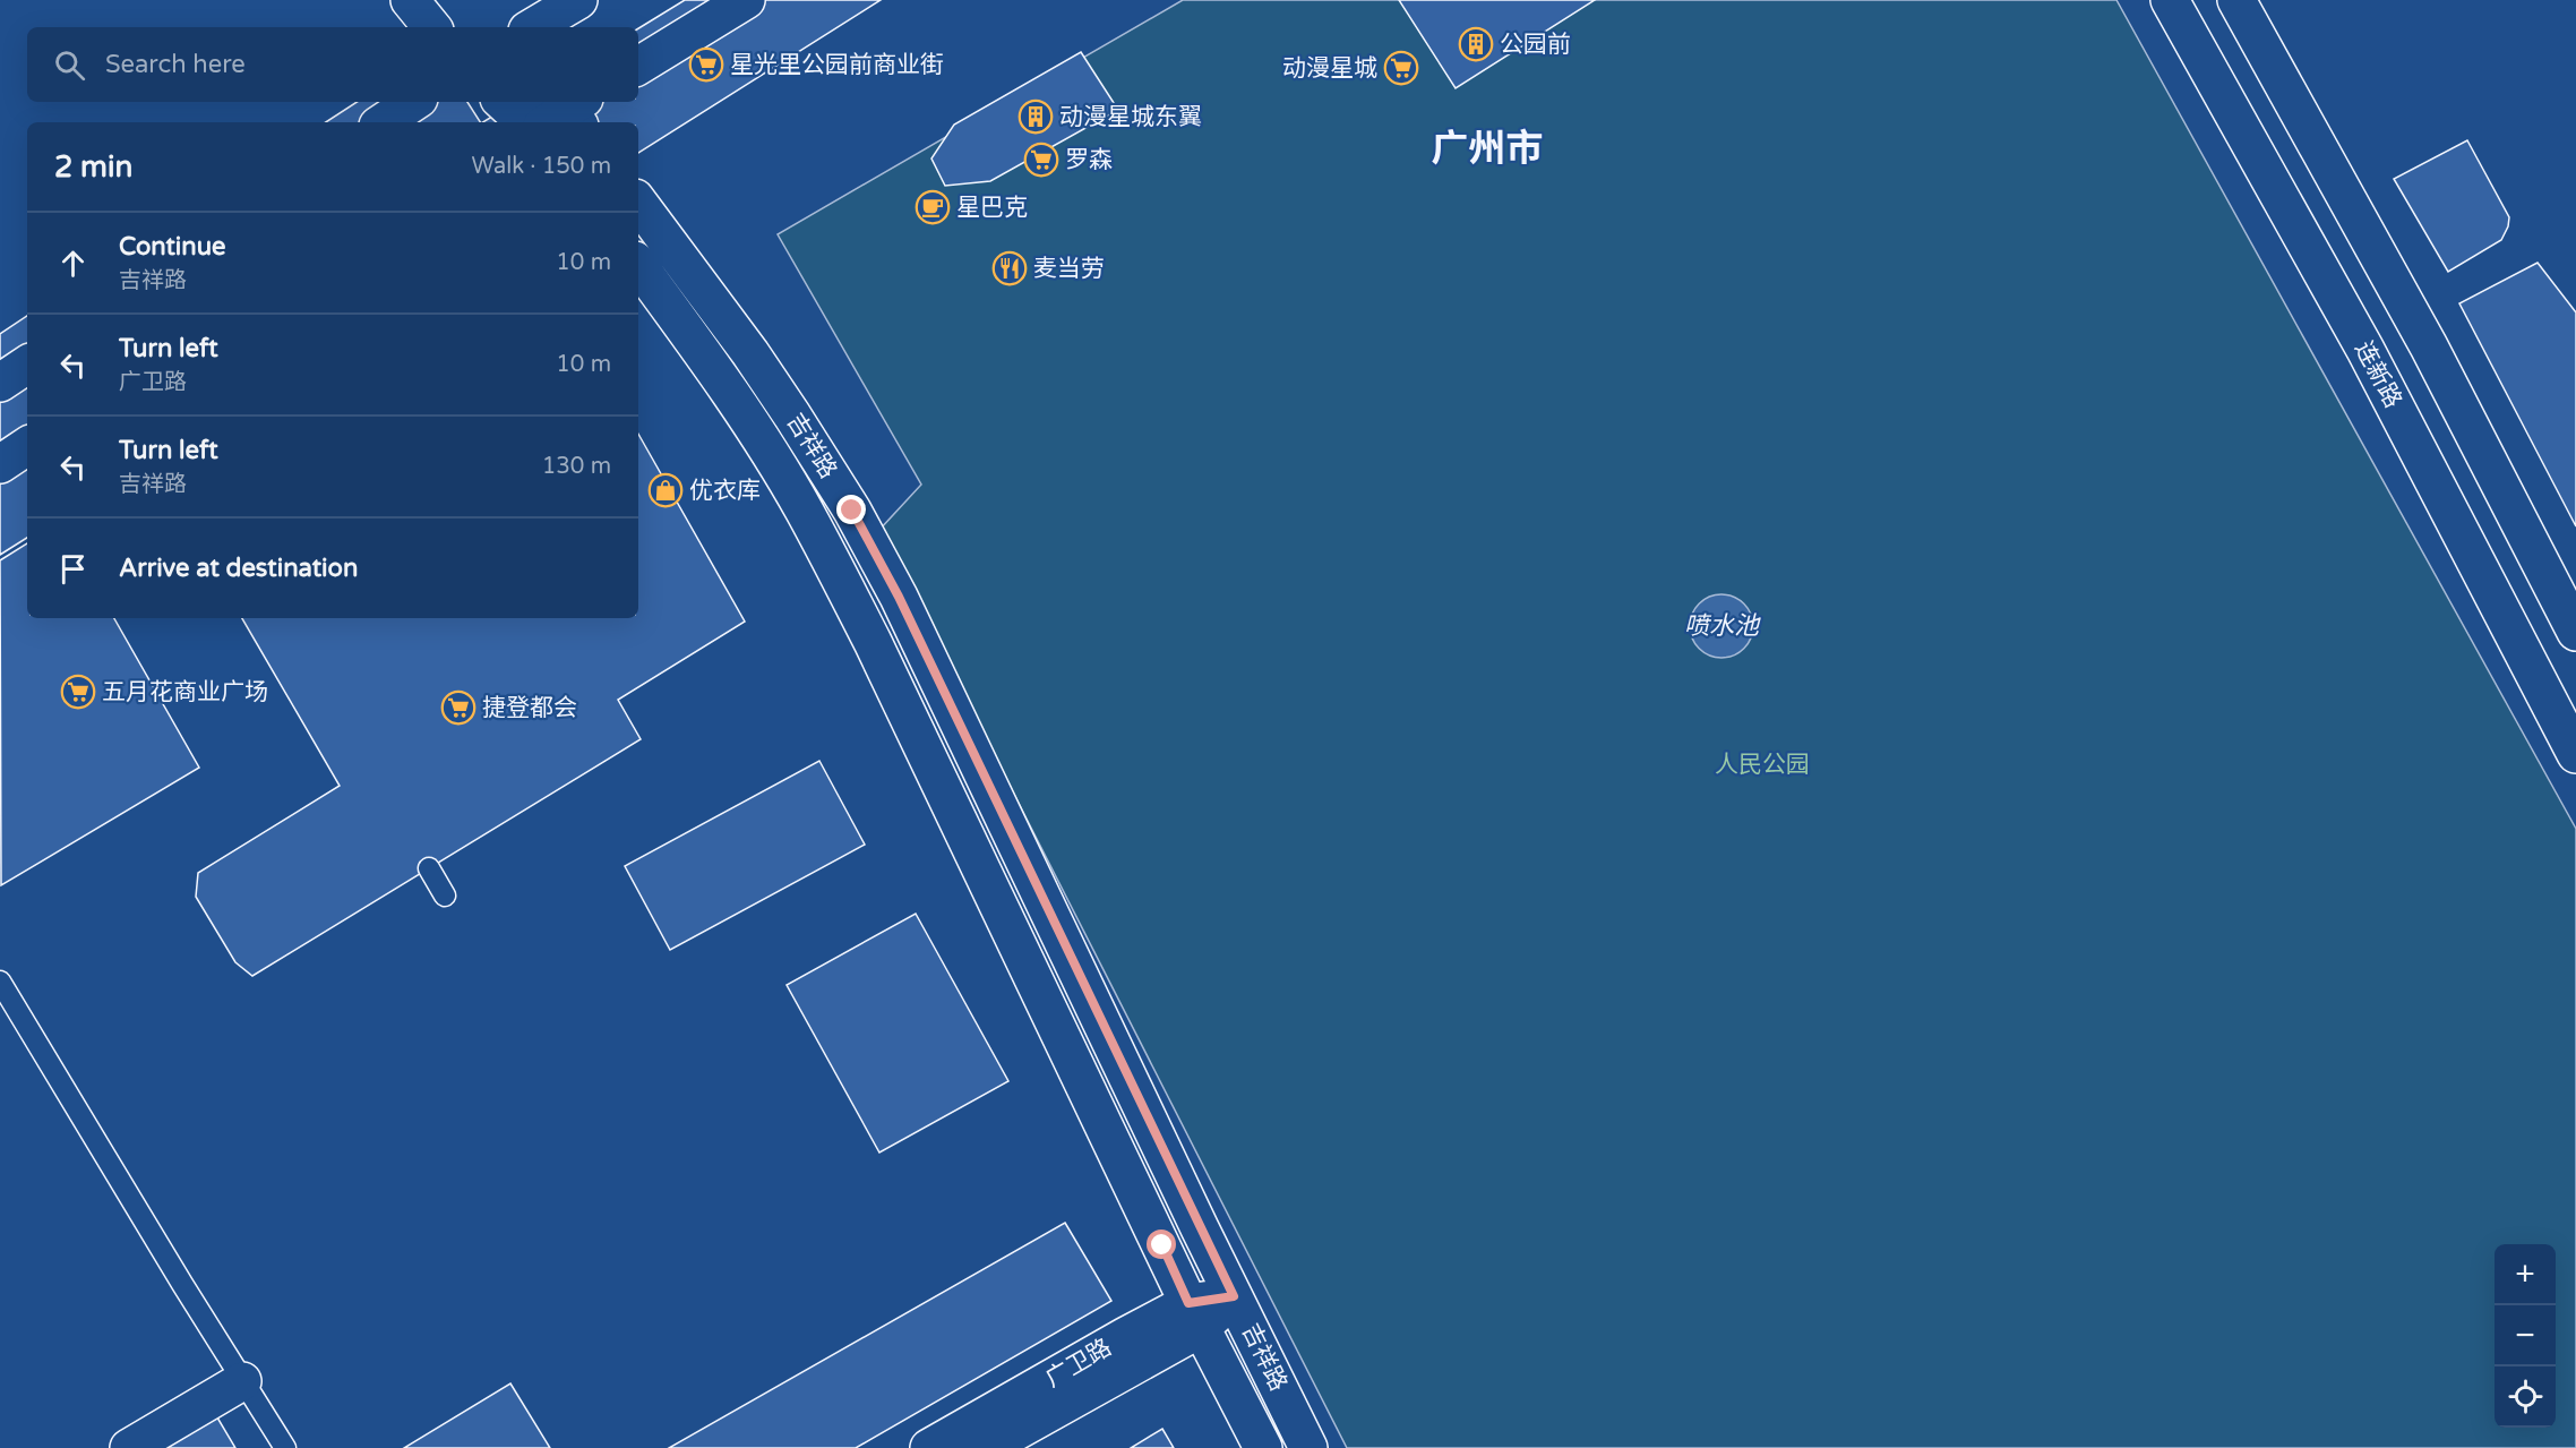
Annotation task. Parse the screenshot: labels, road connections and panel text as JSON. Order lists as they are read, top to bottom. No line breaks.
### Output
{"streets":{"street":["连新路","吉祥路","广卫路"]},"crossings":[["吉祥路","广卫路"]],"districts":["广州市"],"water":["喷水池"],"parks":["人民公园"],"places":{"building":["公园前","动漫星城东翼"],"supermarket":["星光里公园前商业街","动漫星城","罗森","五月花商业广场","捷登都会"],"cafe":["星巴克"],"restaurant":["麦当劳"],"shop":["优衣库"]},"page":{"search":"Search here","heading":["2 min","Walk · 150 m"],"list":[["Continue","吉祥路","10 m"],["Turn left","广卫路","10 m"],["Turn left","吉祥路","130 m"],"Arrive at destination"],"map_buttons":["+","−"]}}
